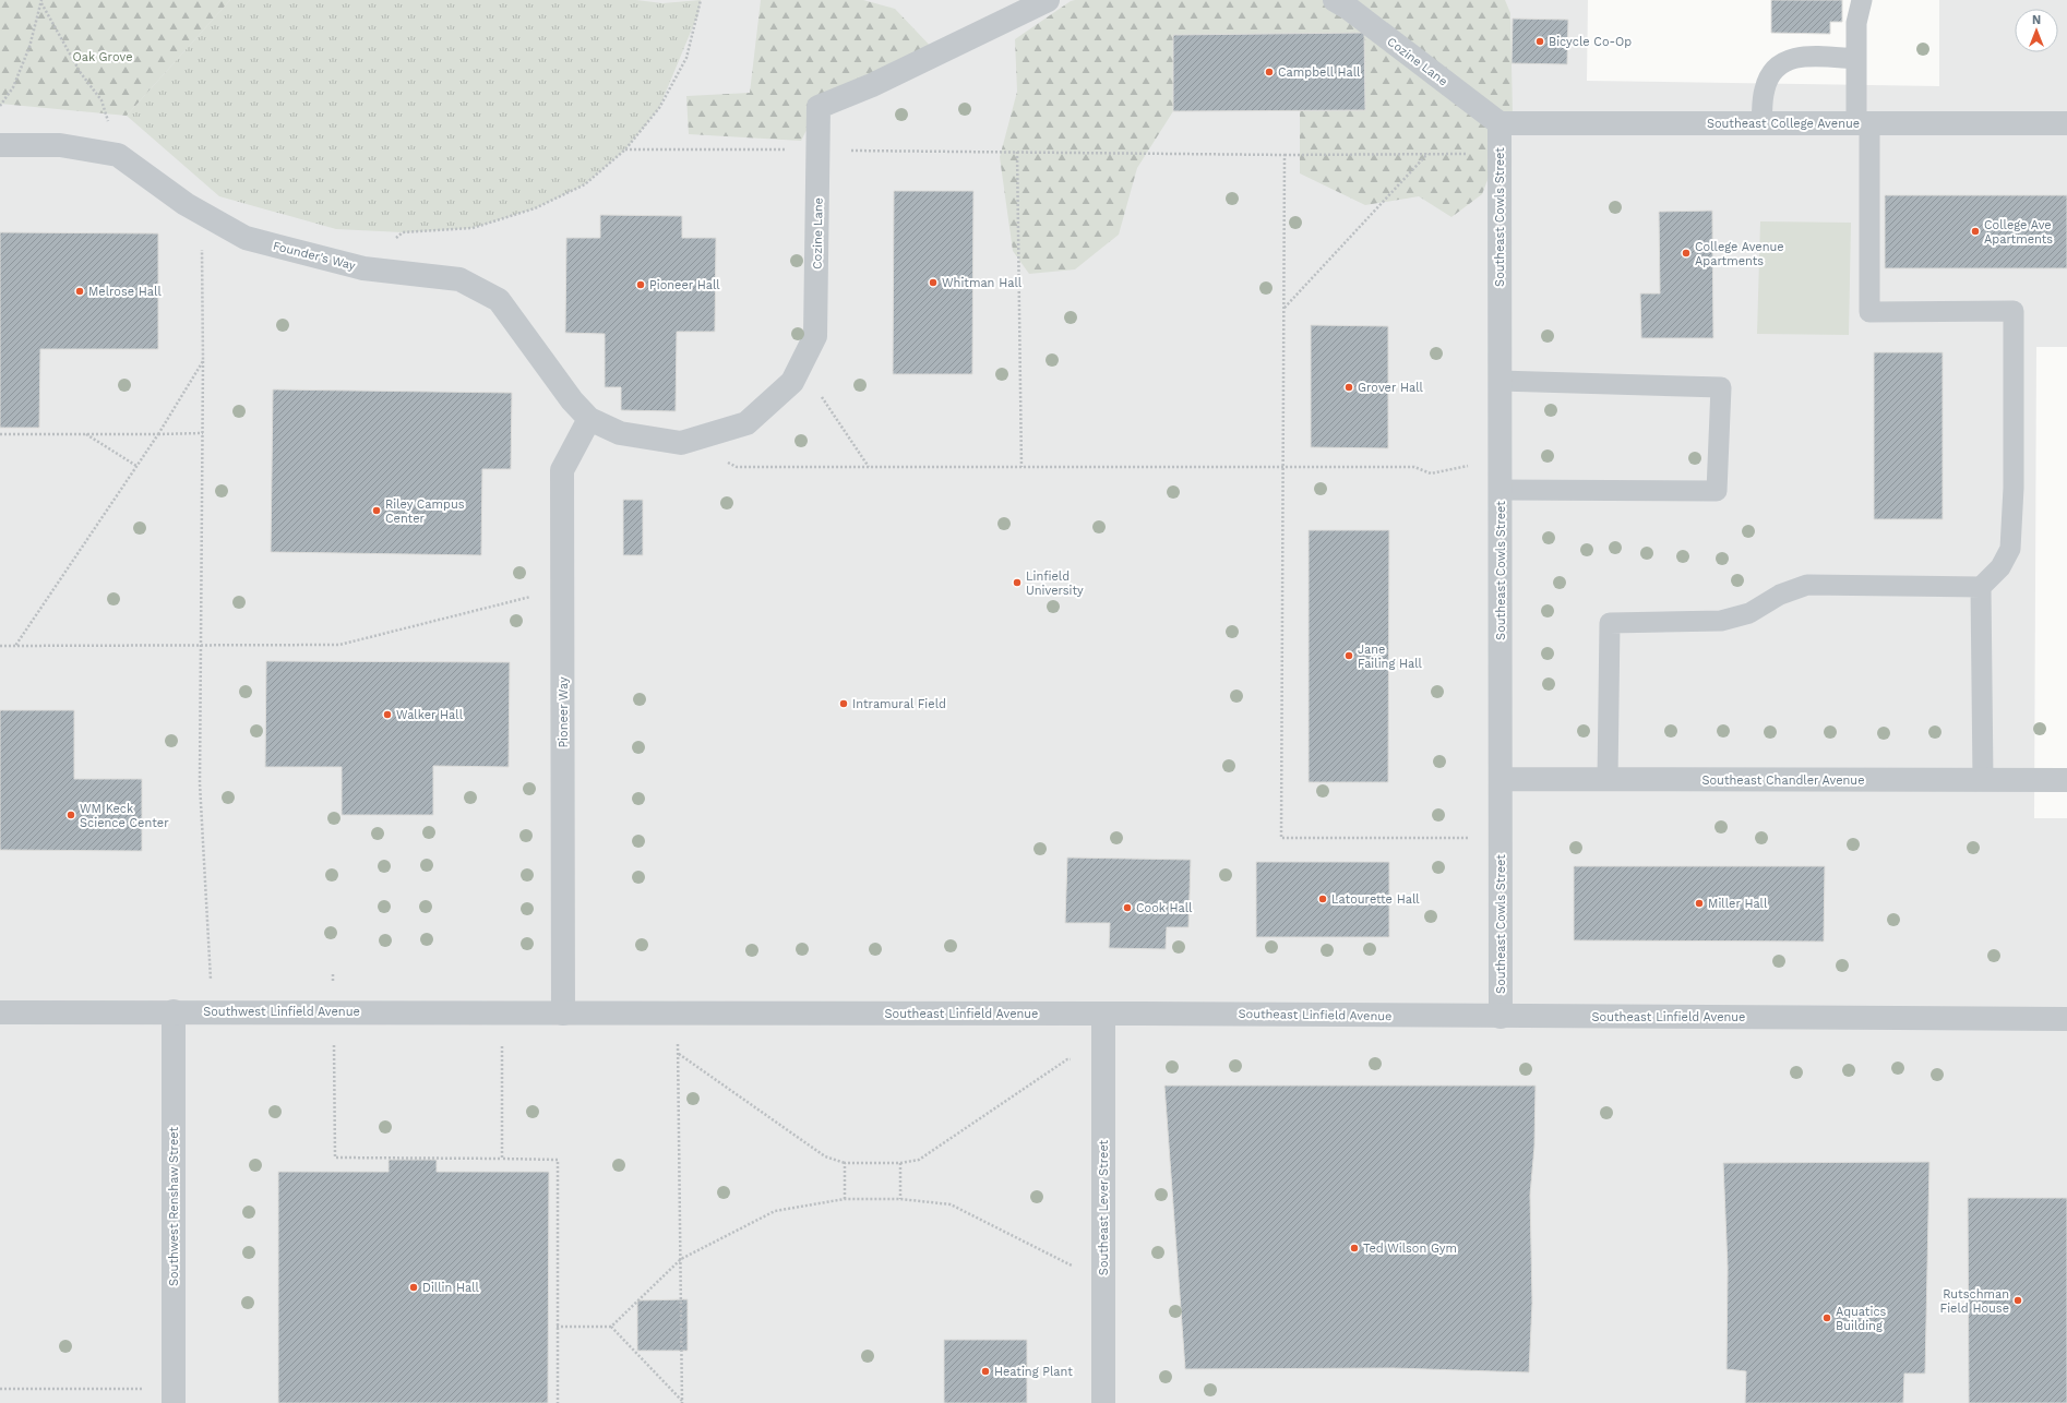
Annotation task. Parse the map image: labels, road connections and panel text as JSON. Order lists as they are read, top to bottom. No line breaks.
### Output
{"streets":{"street":["Cozine Lane","Southeast College Avenue","Southeast Cowls Street","Founder's Way","Pioneer Way","Southeast Chandler Avenue","Southwest Linfield Avenue","Southeast Linfield Avenue","Southwest Renshaw Street","Southeast Lever Street"]},"crossings":[["Cozine Lane","Southeast College Avenue"],["Cozine Lane","Southeast Cowls Street"],["Cozine Lane","Founder's Way"],["Cozine Lane","Pioneer Way"],["Southeast College Avenue","Southeast Cowls Street"],["Southeast Cowls Street","Southeast Chandler Avenue"],["Southeast Cowls Street","Southeast Linfield Avenue"],["Founder's Way","Pioneer Way"],["Pioneer Way","Southwest Linfield Avenue"],["Pioneer Way","Southeast Linfield Avenue"],["Southwest Linfield Avenue","Southeast Linfield Avenue"],["Southwest Linfield Avenue","Southwest Renshaw Street"],["Southeast Linfield Avenue","Southeast Lever Street"]],"parks":["Oak Grove"],"places":["Bicycle Co-Op","Campbell Hall","College Ave Apartments","College Avenue Apartments","Whitman Hall","Pioneer Hall","Melrose Hall","Grover Hall","Riley Campus Center","Linfield University","Jane Failing Hall","Intramural Field","Walker Hall","WM Keck Science Center","Latourette Hall","Miller Hall","Cook Hall","Ted Wilson Gym","Dillin Hall","Rutschman Field House","Aquatics Building","Heating Plant"],"north":"top"}
